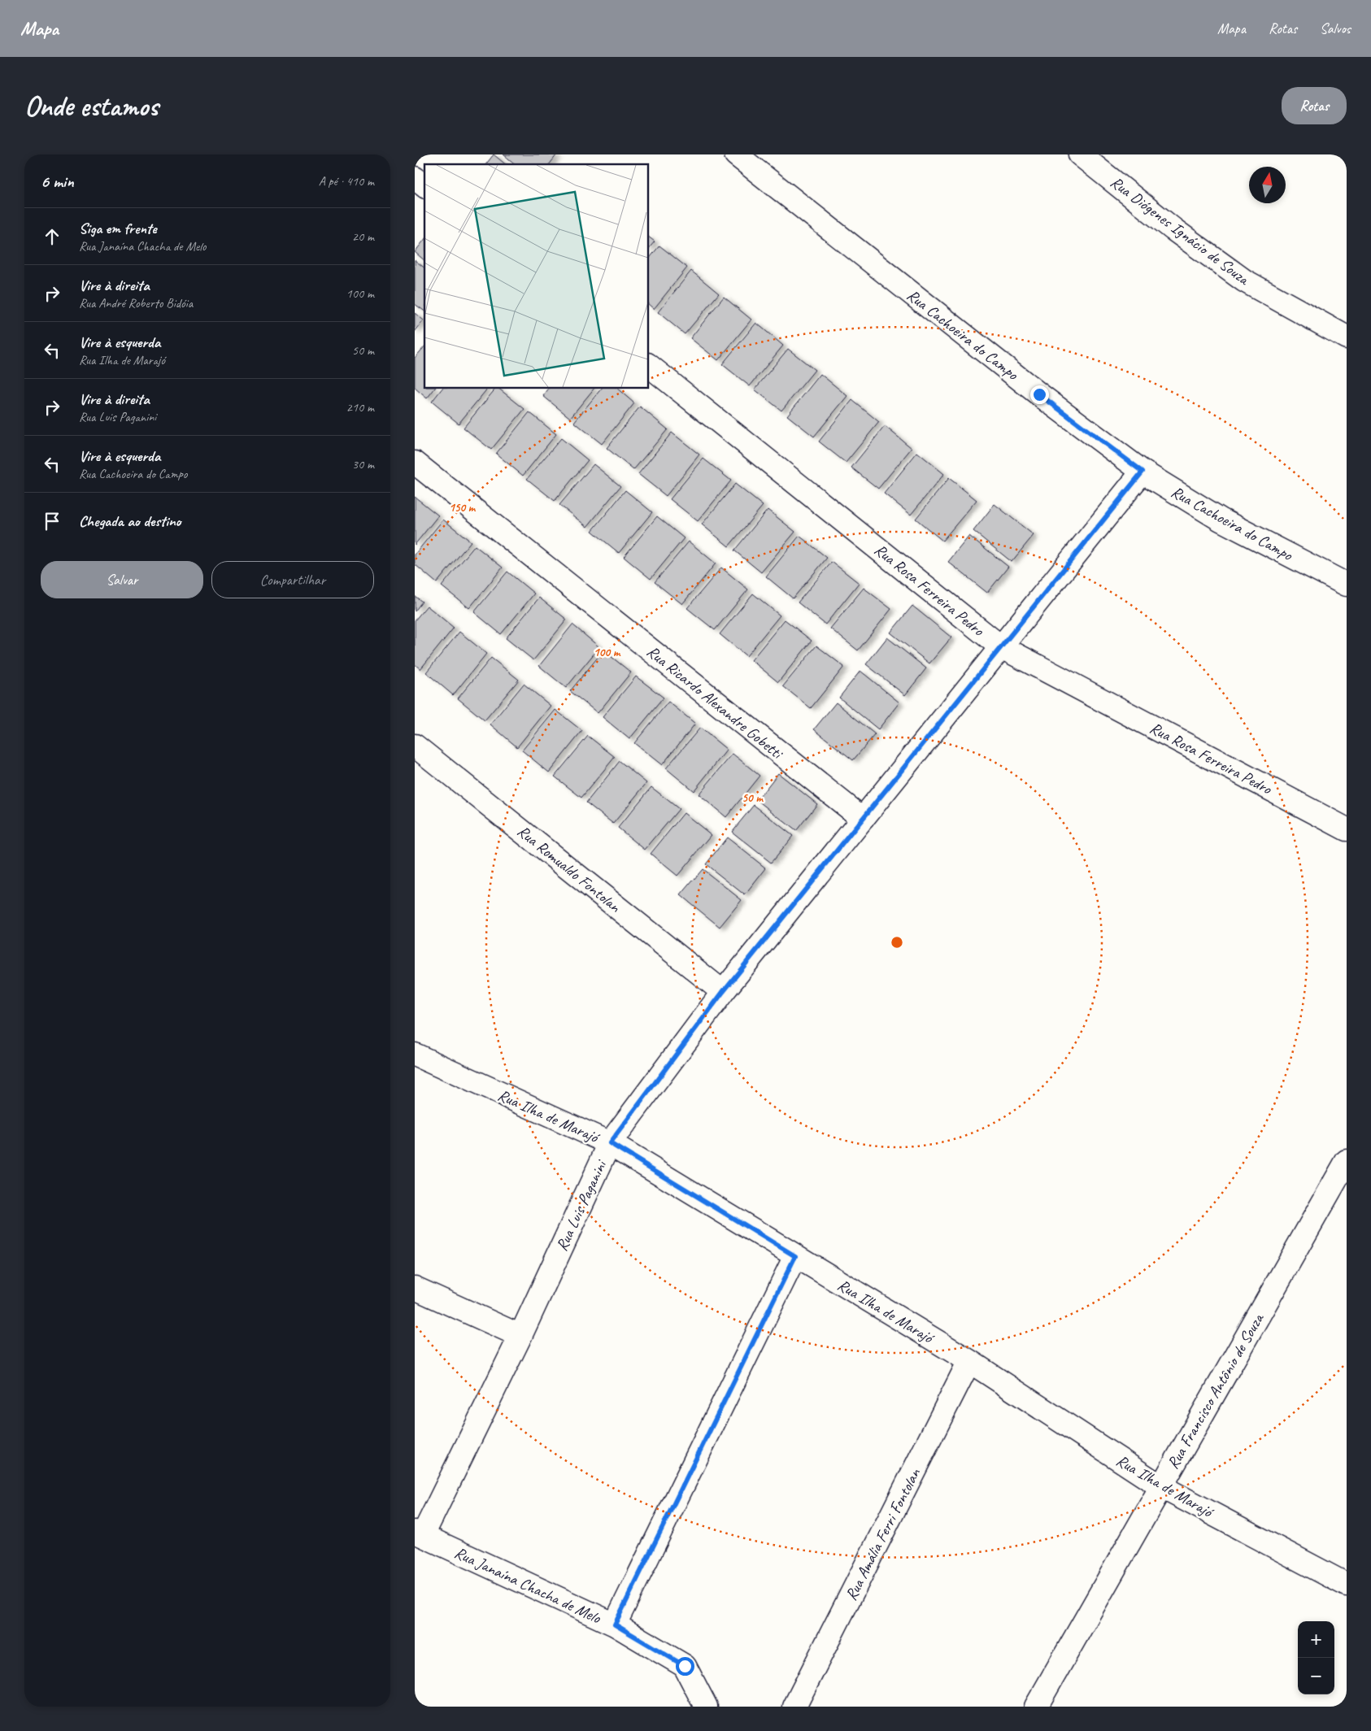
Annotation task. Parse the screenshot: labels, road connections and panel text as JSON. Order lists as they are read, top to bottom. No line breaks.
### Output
{"streets":{"street":["Rua Diógenes Ignácio de Souza","Rua Cachoeira do Campo","Rua Rosa Ferreira Pedro","Rua Ricardo Alexandre Gobetti","Rua Romualdo Fontolan","Rua Ilha de Marajó","Rua Luis Paganini","Rua Francisco Antônio de Souza","Rua Amália Ferri Fontolan","Rua Janaína Chacha de Melo"]},"crossings":[["Rua Cachoeira do Campo","Rua Luis Paganini"],["Rua Rosa Ferreira Pedro","Rua Luis Paganini"],["Rua Ricardo Alexandre Gobetti","Rua Luis Paganini"],["Rua Romualdo Fontolan","Rua Luis Paganini"],["Rua Ilha de Marajó","Rua Luis Paganini"],["Rua Ilha de Marajó","Rua Francisco Antônio de Souza"],["Rua Ilha de Marajó","Rua Amália Ferri Fontolan"],["Rua Luis Paganini","Rua Janaína Chacha de Melo"]],"north":"top","page":{"header":"Mapa","nav":["Mapa","Rotas","Salvos"],"buttons":["Rotas",["Salvar","Compartilhar"]],"title":"Onde estamos","heading":["6 min","A pé · 410 m"],"list":[["Siga em frente","Rua Janaína Chacha de Melo","20 m"],["Vire à direita","Rua André Roberto Bidóia","100 m"],["Vire à esquerda","Rua Ilha de Marajó","50 m"],["Vire à direita","Rua Luis Paganini","210 m"],["Vire à esquerda","Rua Cachoeira do Campo","30 m"],"Chegada ao destino"],"map_buttons":["+","−"]},"rings":["150 m","100 m","50 m"]}
